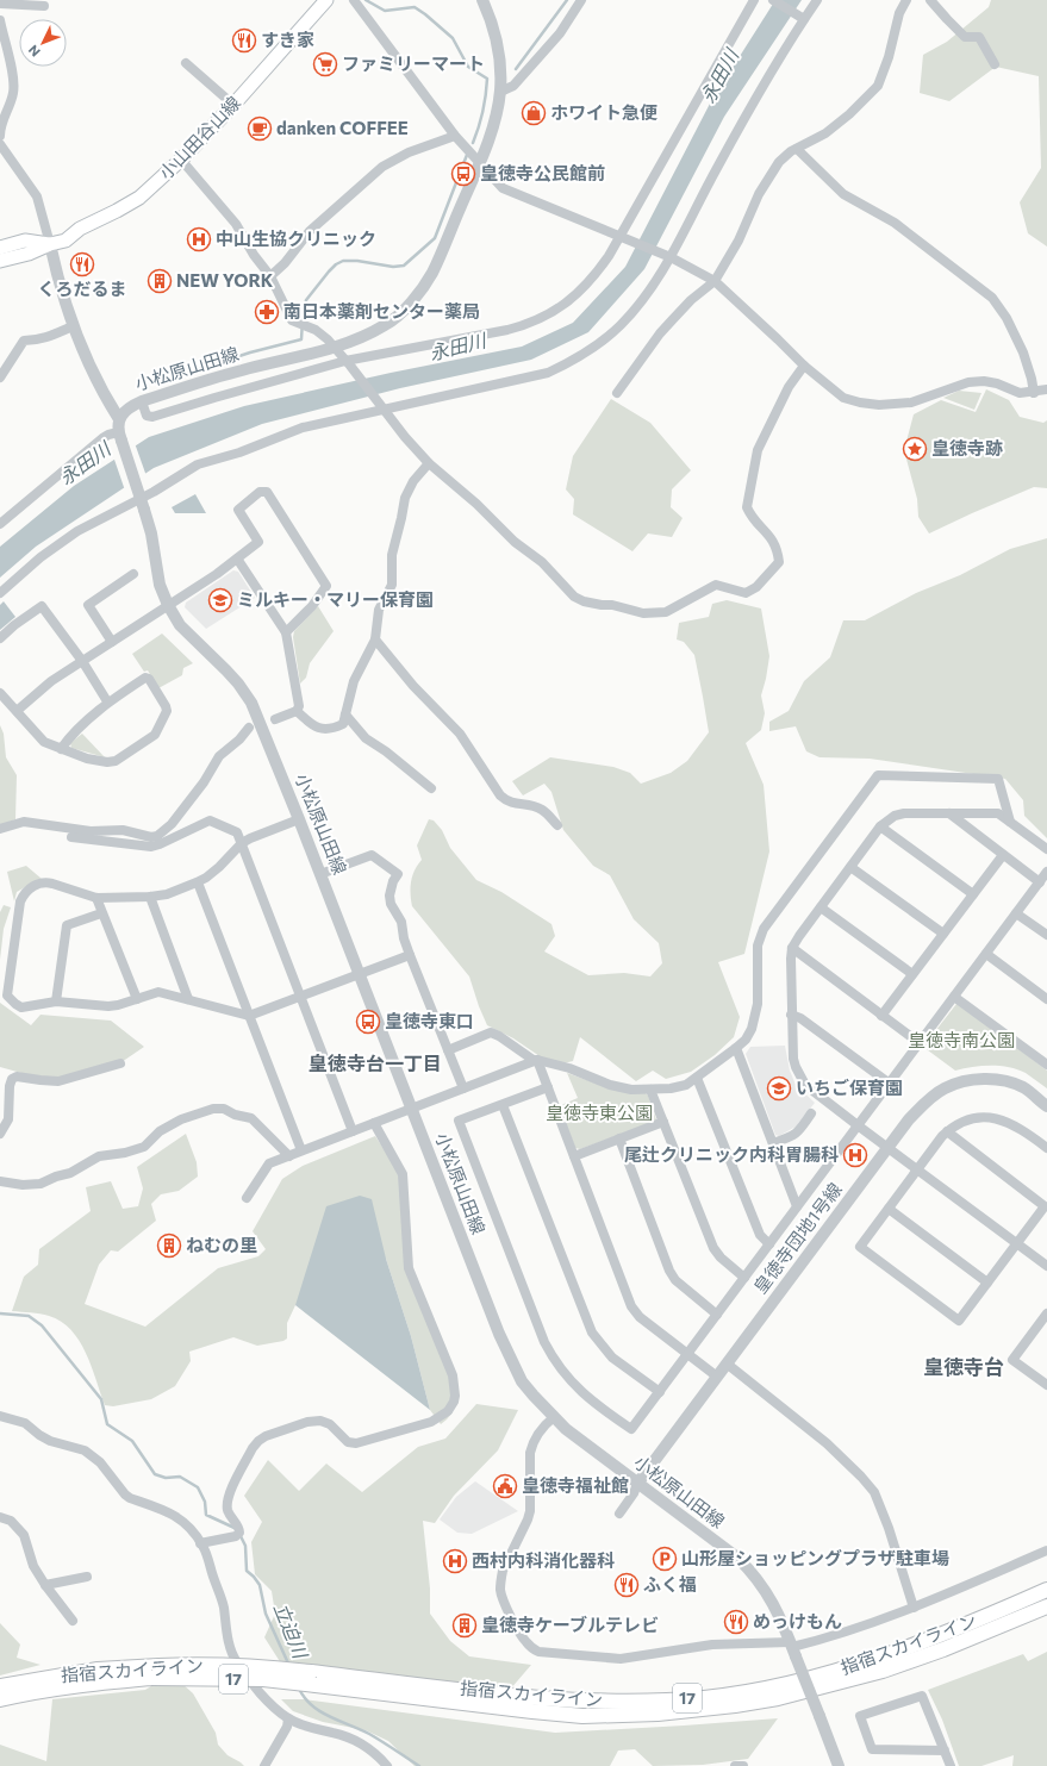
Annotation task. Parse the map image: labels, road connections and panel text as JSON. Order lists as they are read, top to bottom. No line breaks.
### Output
{"streets":{"main road":["小山田谷山線","指宿スカイライン","17"],"street":["小松原山田線","皇徳寺団地1号線"]},"crossings":[["小松原山田線","皇徳寺団地1号線"]],"districts":["皇徳寺台一丁目","皇徳寺台"],"water":["永田川","立迫川"],"parks":["皇徳寺南公園","皇徳寺東公園"],"places":{"restaurant":["すき家","くろだるま","ふく福","めっけもん"],"supermarket":["ファミリーマート"],"shop":["ホワイト急便"],"cafe":["danken COFFEE"],"bus stop":["皇徳寺公民館前","皇徳寺東口"],"hospital":["中山生協クリニック","尾辻クリニック内科胃腸科","西村内科消化器科"],"building":["NEW YORK","ねむの里","皇徳寺ケーブルテレビ"],"pharmacy":["南日本薬剤センター薬局"],"place":["皇徳寺跡"],"school or university":["ミルキー・マリー保育園","いちご保育園"],"public building":["皇徳寺福祉館"],"parking":["山形屋ショッピングプラザ駐車場"]},"north":"bottom left"}
